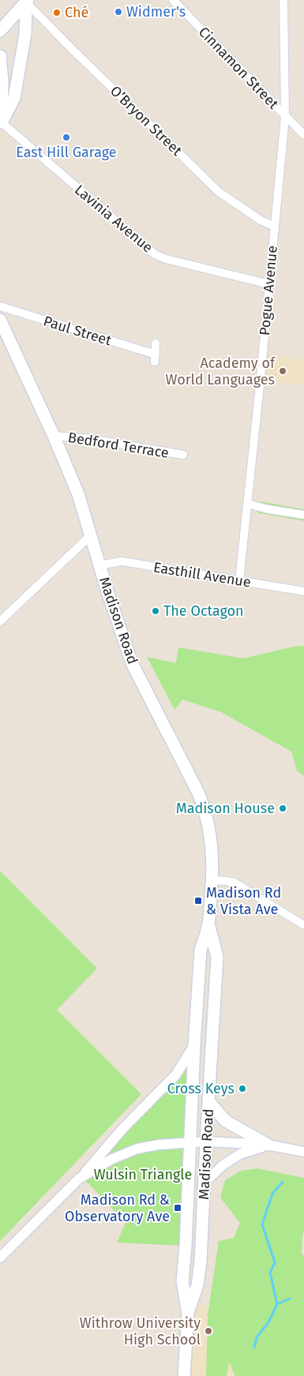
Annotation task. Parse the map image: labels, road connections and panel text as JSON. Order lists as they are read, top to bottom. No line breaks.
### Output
{"streets":{"main road":["Madison Road"],"street":["Cinnamon Street","O’Bryon Street","Lavinia Avenue","Pogue Avenue","Paul Street","Bedford Terrace","Easthill Avenue"]},"crossings":[["Cinnamon Street","Pogue Avenue"],["O’Bryon Street","Pogue Avenue"],["Lavinia Avenue","Pogue Avenue"],["Pogue Avenue","Easthill Avenue"],["Bedford Terrace","Madison Road"],["Easthill Avenue","Madison Road"]],"parks":["Wulsin Triangle"],"places":{"other":["Widmer's","Ché","East Hill Garage","Academy of World Languages","The Octagon","Madison House","Cross Keys","Withrow University High School"],"transit":["Madison Rd & Vista Ave","Madison Rd & Observatory Ave"]}}
